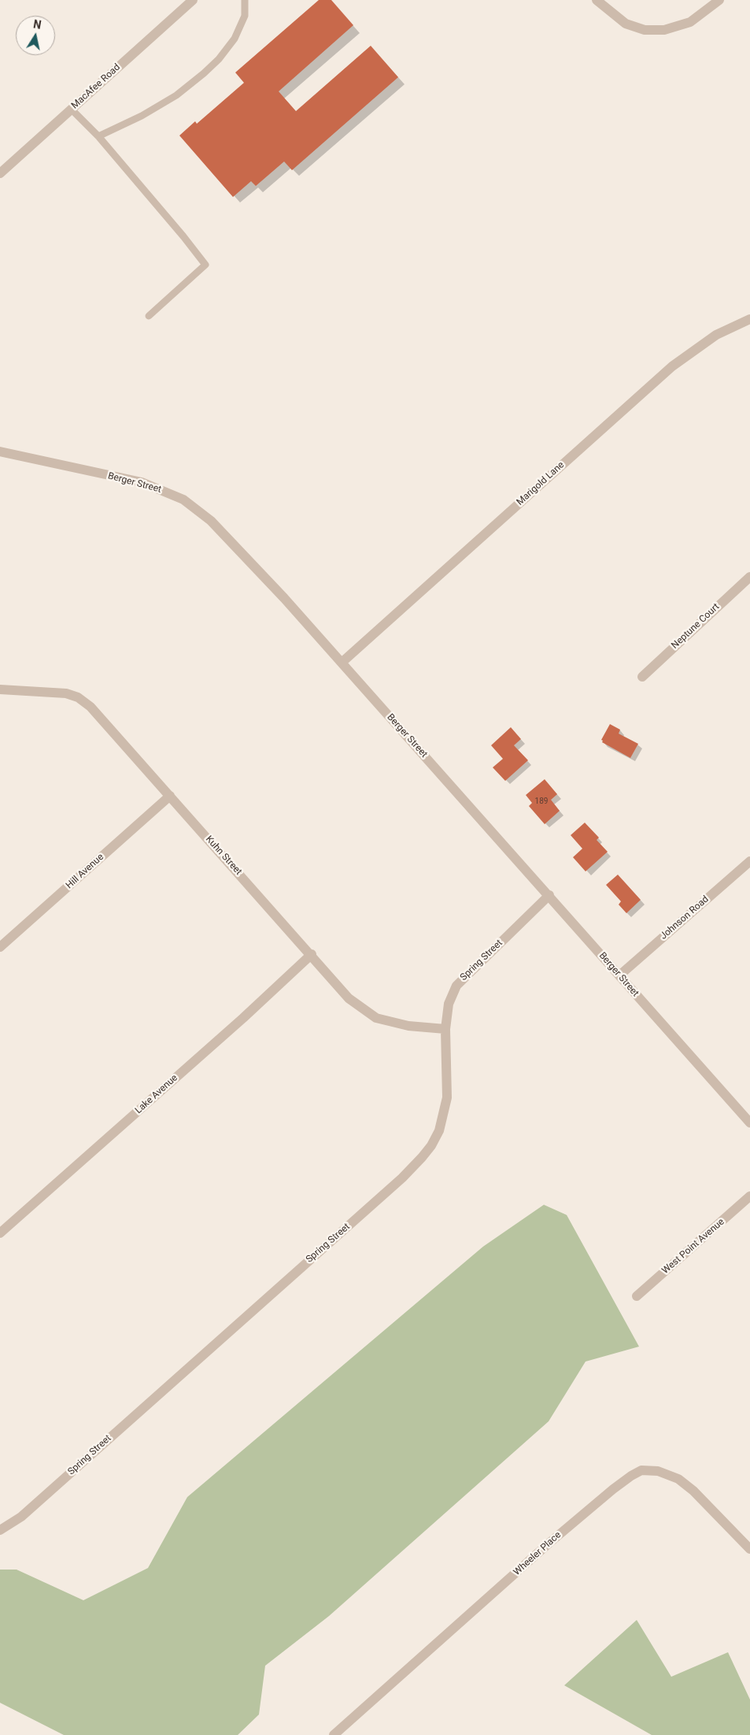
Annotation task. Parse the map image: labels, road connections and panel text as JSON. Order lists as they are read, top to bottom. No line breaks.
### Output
{"streets":{"street":["MacAfee Road","Berger Street","Marigold Lane","Neptune Court","Kuhn Street","Hill Avenue","Johnson Road","Spring Street","Lake Avenue","West Point Avenue","Wheeler Place"]},"crossings":[["Berger Street","Marigold Lane"],["Berger Street","Johnson Road"],["Berger Street","Spring Street"],["Kuhn Street","Hill Avenue"],["Kuhn Street","Spring Street"],["Kuhn Street","Lake Avenue"]],"house_numbers":["189"],"north":"top"}
